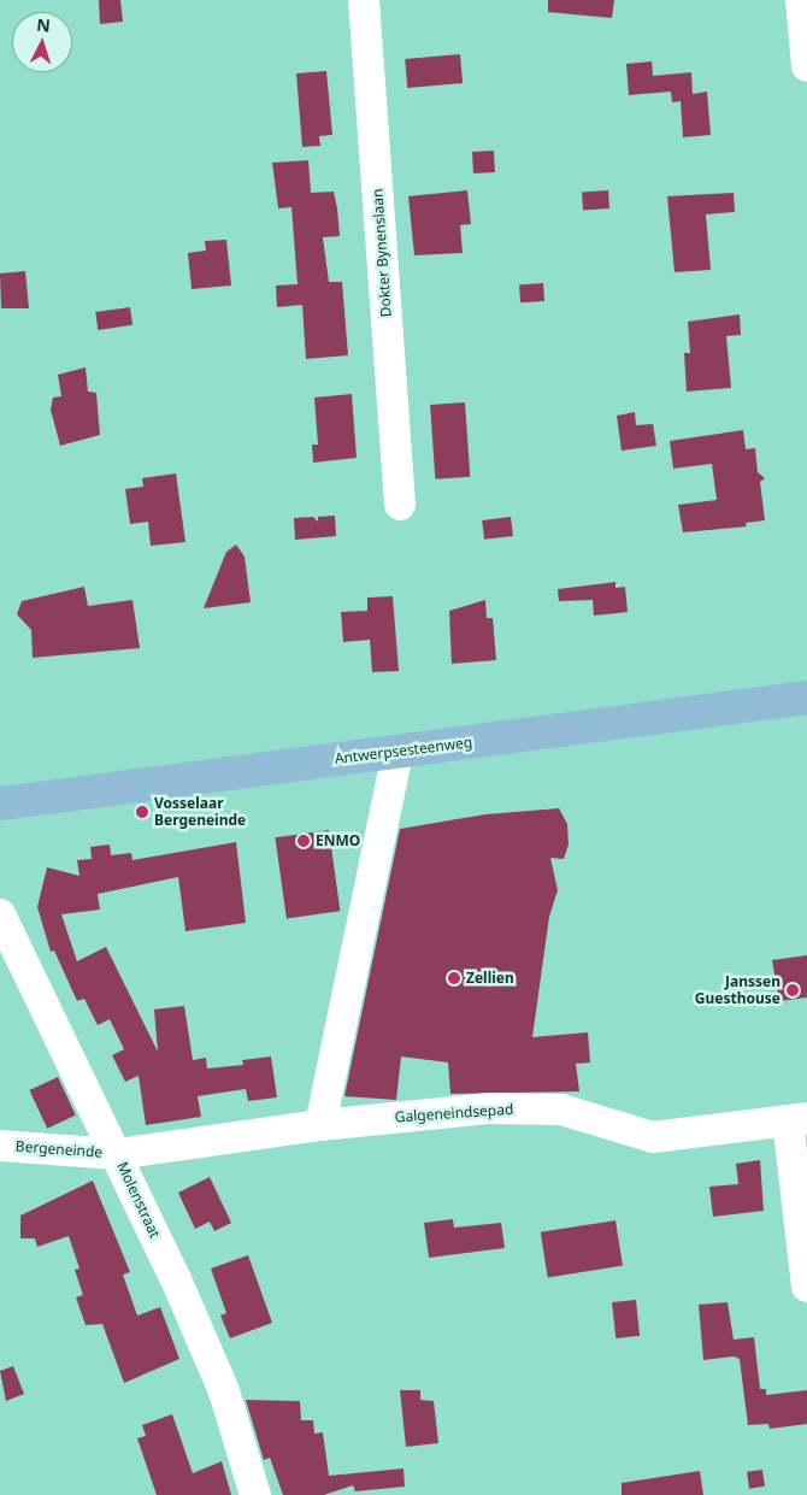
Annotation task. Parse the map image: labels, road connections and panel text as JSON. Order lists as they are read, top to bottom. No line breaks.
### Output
{"streets":{"main road":["Antwerpsesteenweg"],"street":["Dokter Bynenslaan","Galgeneindsepad","Bergeneinde","Molenstraat"]},"crossings":[["Galgeneindsepad","Bergeneinde"],["Galgeneindsepad","Molenstraat"],["Bergeneinde","Molenstraat"]],"places":["Vosselaar Bergeneinde","ENMO","Zellien","Janssen Guesthouse"],"north":"top"}
